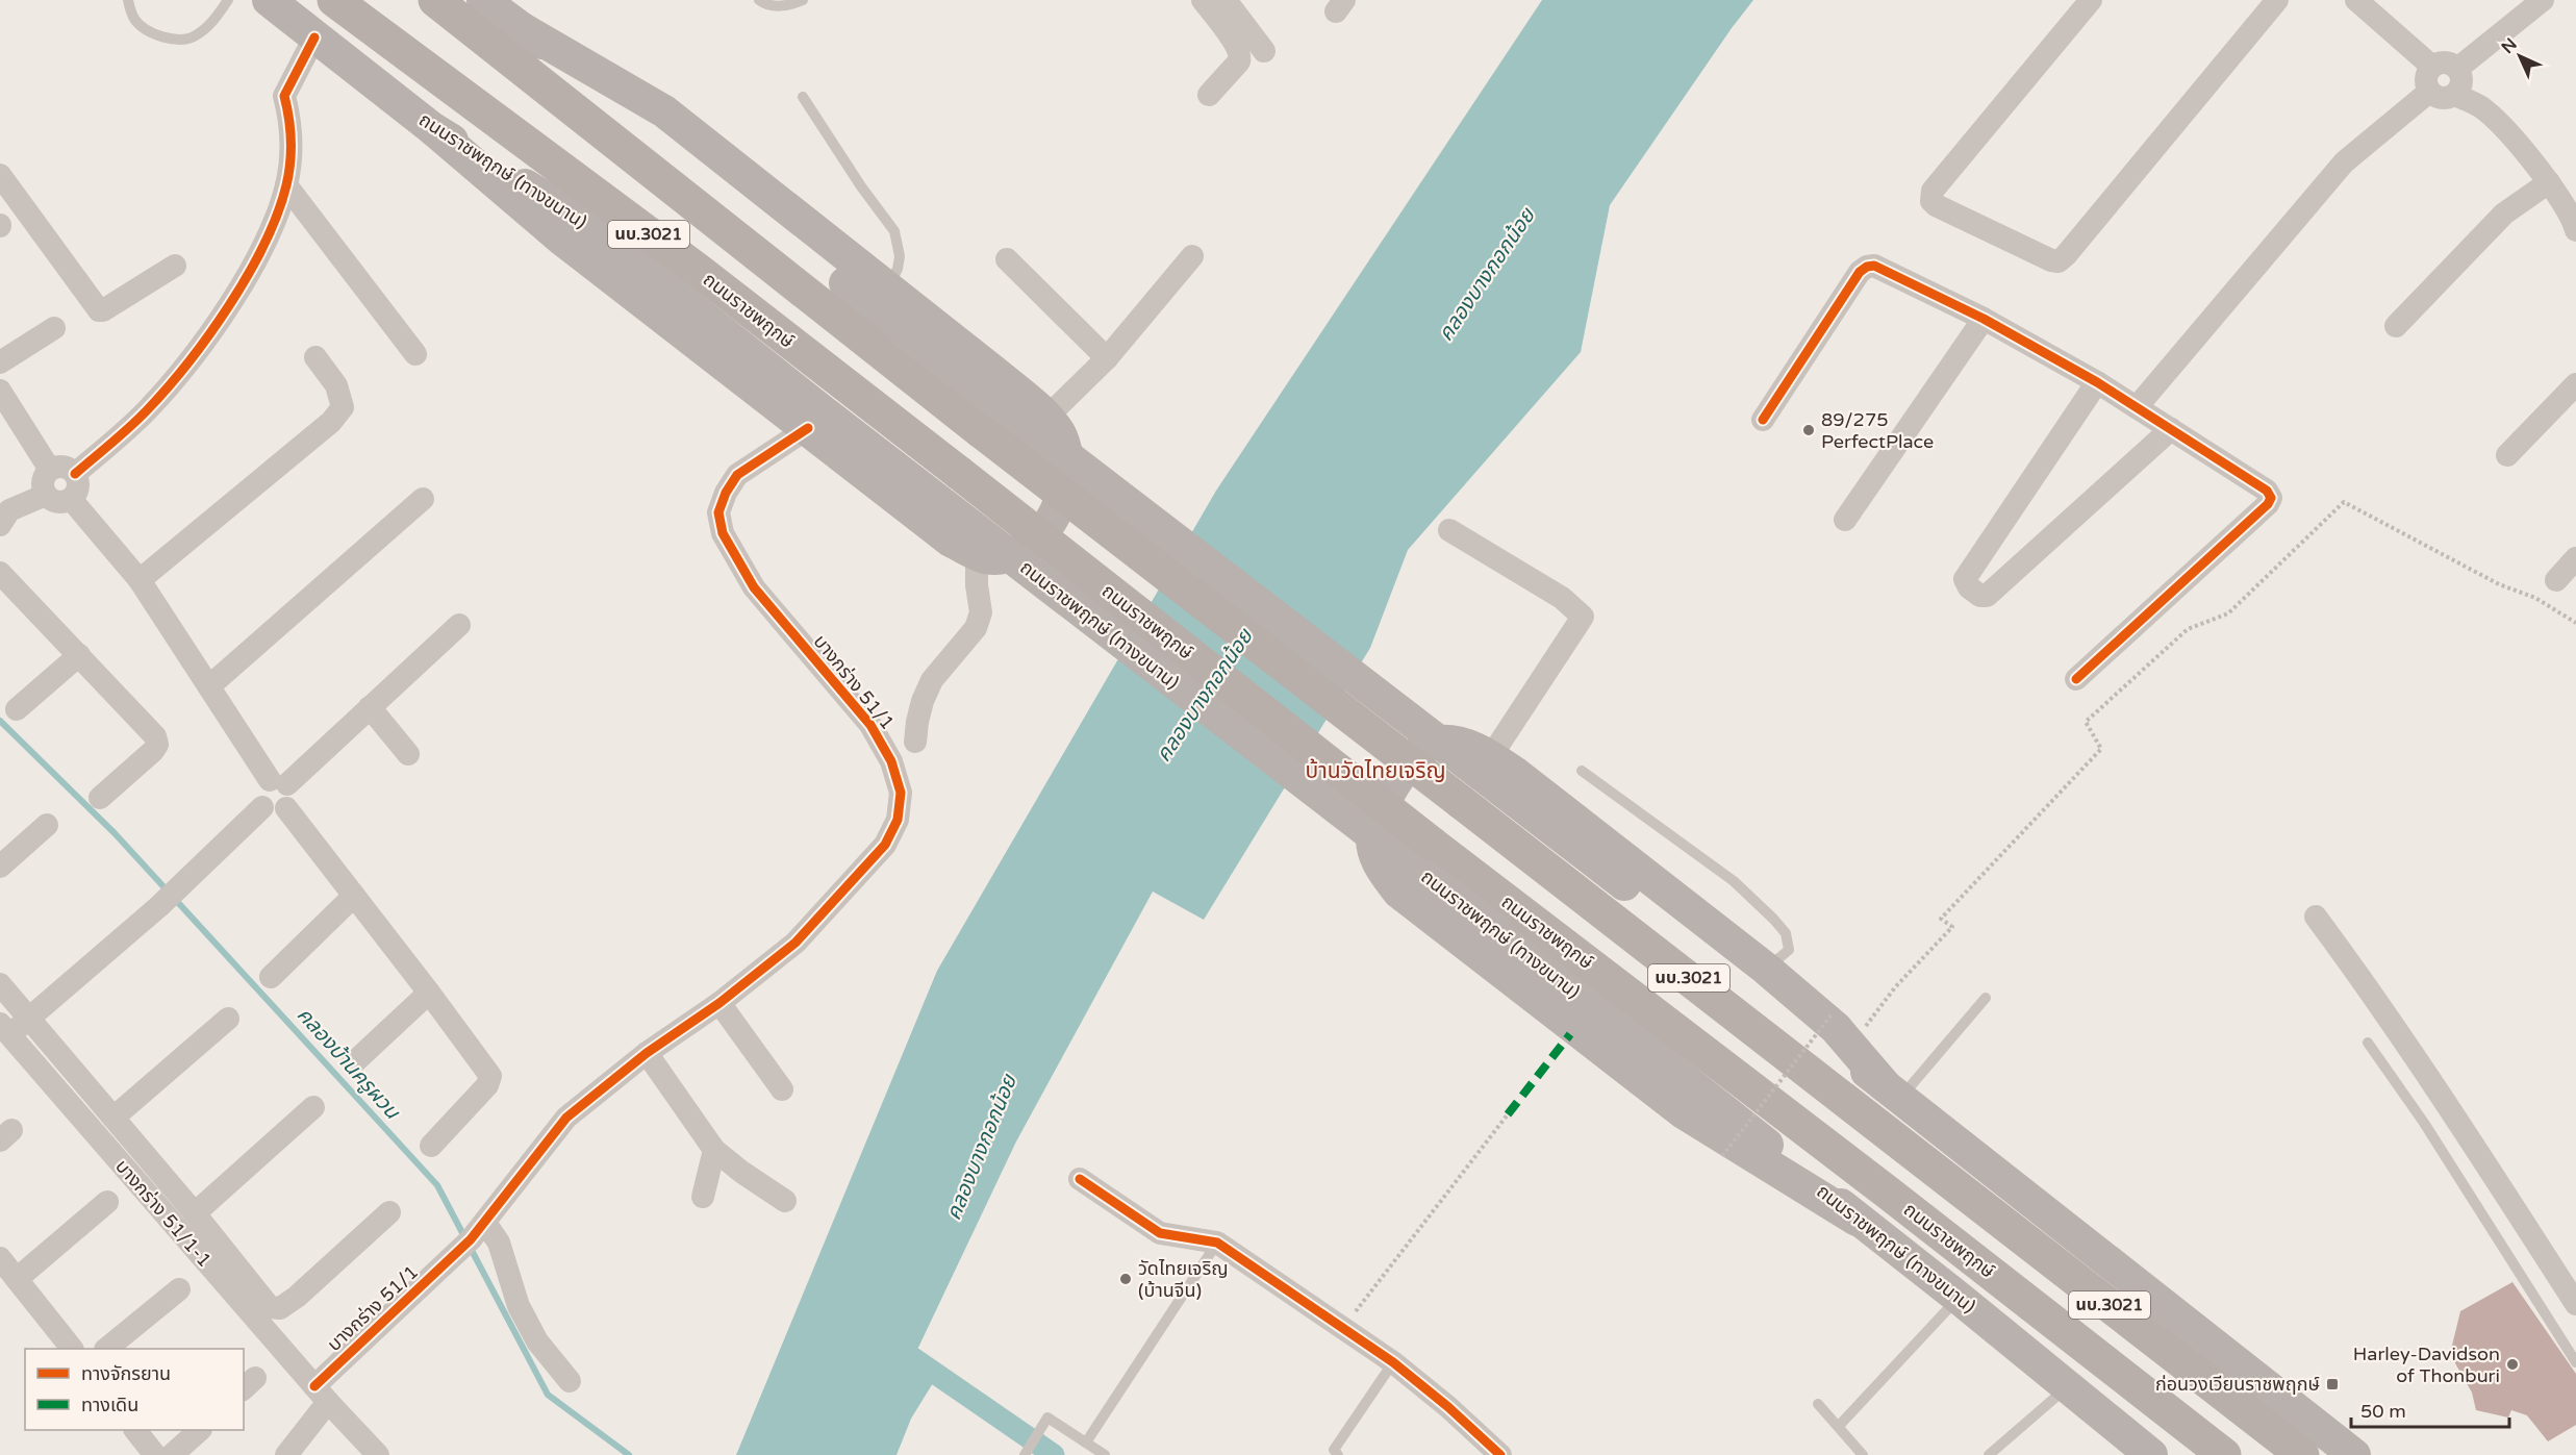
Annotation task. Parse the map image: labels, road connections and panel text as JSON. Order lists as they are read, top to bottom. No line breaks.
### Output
{"streets":{"main road":["ถนนราชพฤกษ์ (ทางขนาน)","นบ.3021","ถนนราชพฤกษ์"],"street":["บางกร่าง 51/1","บางกร่าง 51/1-1"]},"crossings":[["ถนนราชพฤกษ์ (ทางขนาน)","บางกร่าง 51/1"],["บางกร่าง 51/1","บางกร่าง 51/1-1"]],"districts":["บ้านวัดไทยเจริญ"],"water":["คลองบางกอกน้อย","คลองบ้านครูผวน"],"places":{"other":["89/275 PerfectPlace","วัดไทยเจริญ (บ้านจีน)","Harley-Davidson of Thonburi"],"transit":["ก่อนวงเวียนราชพฤกษ์"]},"legend":["ทางจักรยาน","ทางเดิน"],"scale_bar":"50 m","north":"top left"}
